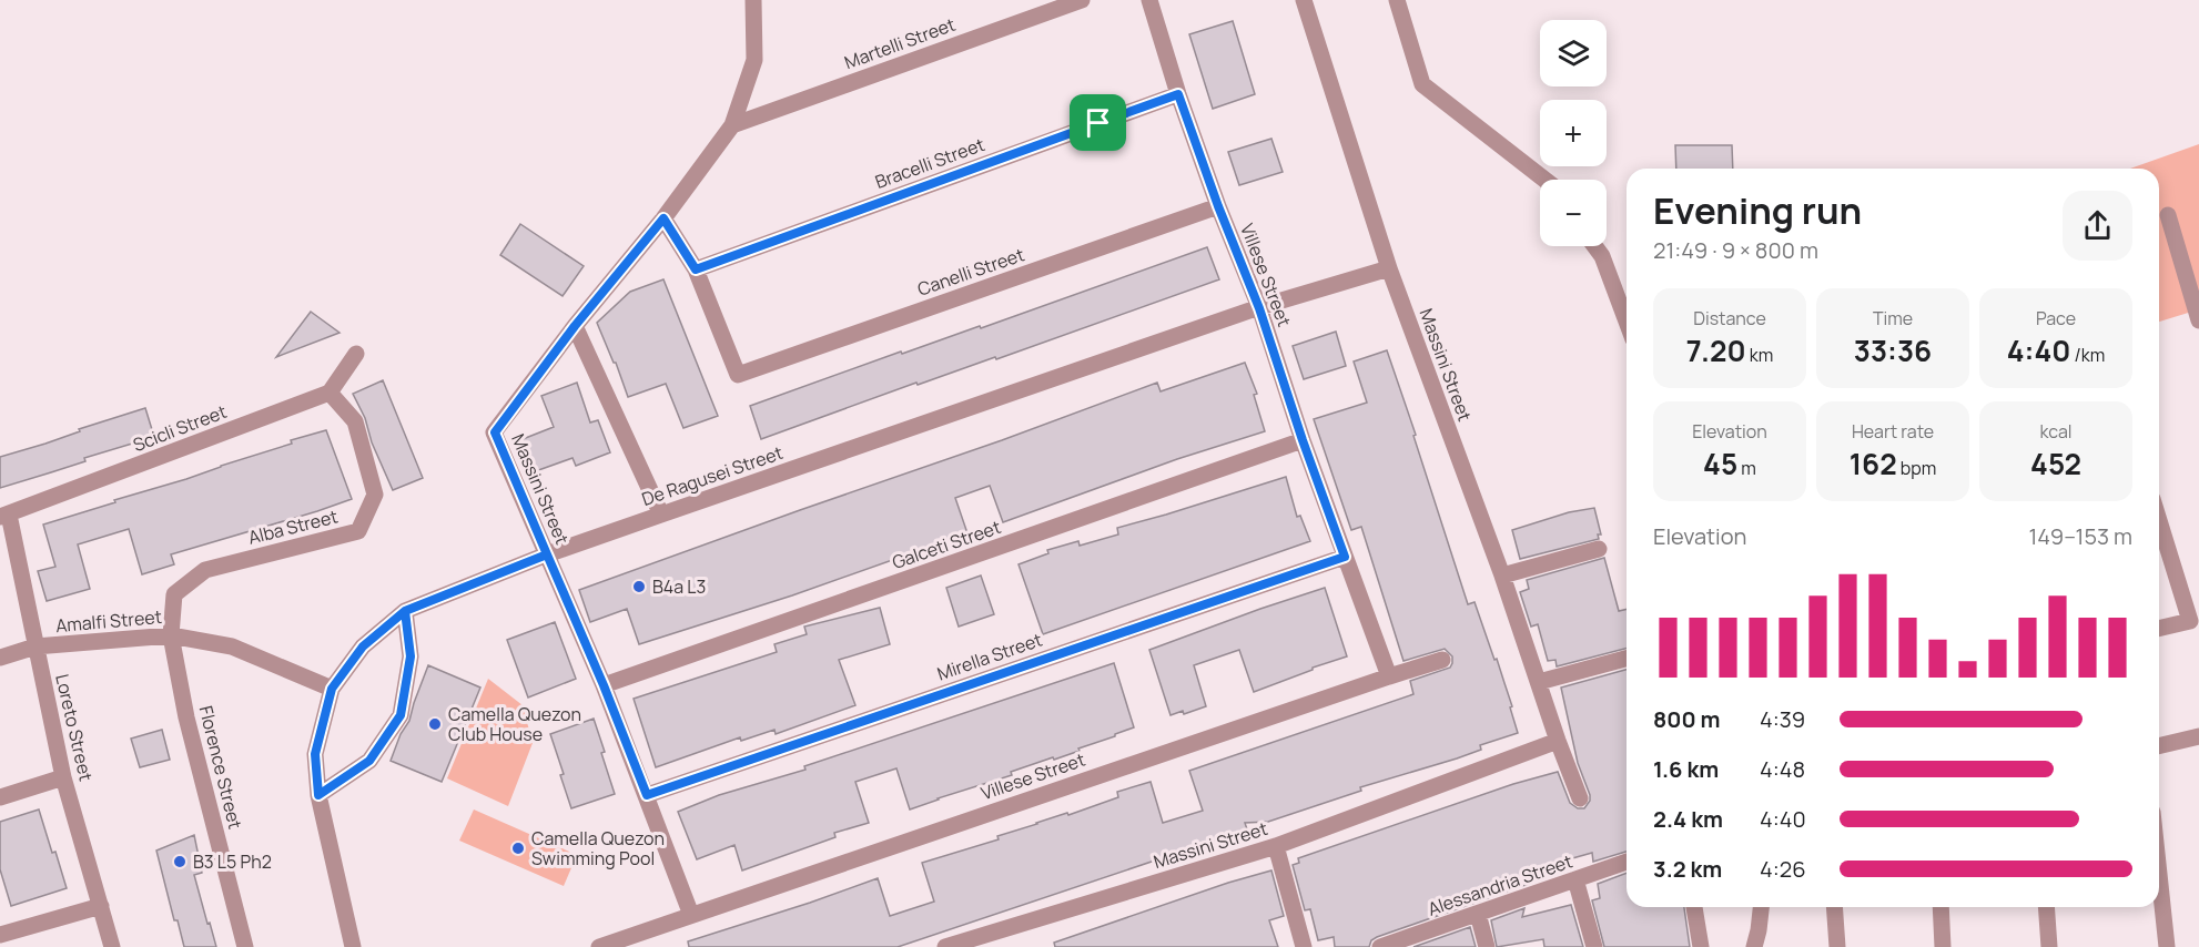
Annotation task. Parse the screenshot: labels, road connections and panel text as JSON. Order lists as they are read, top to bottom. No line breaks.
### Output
{"streets":{"street":["Martelli Street","Bracelli Street","Canelli Street","Villese Street","Massini Street","Scicli Street","De Ragusei Street","Alba Street","Galceti Street","Amalfi Street","Mirella Street","Loreto Street","Florence Street","Alessandria Street"]},"crossings":[["Martelli Street","Massini Street"],["Bracelli Street","Canelli Street"],["Bracelli Street","Villese Street"],["Canelli Street","Villese Street"],["Villese Street","Massini Street"],["Villese Street","De Ragusei Street"],["Villese Street","Galceti Street"],["Villese Street","Mirella Street"],["Massini Street","De Ragusei Street"],["Massini Street","Galceti Street"],["Massini Street","Mirella Street"],["Scicli Street","Alba Street"],["Scicli Street","Loreto Street"],["De Ragusei Street","Amalfi Street"],["Alba Street","Amalfi Street"],["Alba Street","Florence Street"],["Amalfi Street","Loreto Street"],["Amalfi Street","Florence Street"]],"places":["B4a L3","Camella Quezon Club House","Camella Quezon Swimming Pool","B3 L5 Ph2"],"page":{"map_buttons":["+","−"],"heading":["Evening run","21:49 · 9 × 800 m"],"stats":[["Distance","7.20 km"],["Time","33:36"],["Pace","4:40 /km"],["Elevation","45 m"],["Heart rate","162 bpm"],["kcal","452"]],"chart":["Elevation","149–153 m"],"list":[{"name":"800 m","note":"4:39"},{"name":"1.6 km","note":"4:48"},{"name":"2.4 km","note":"4:40"},{"name":"3.2 km","note":"4:26"}]}}
